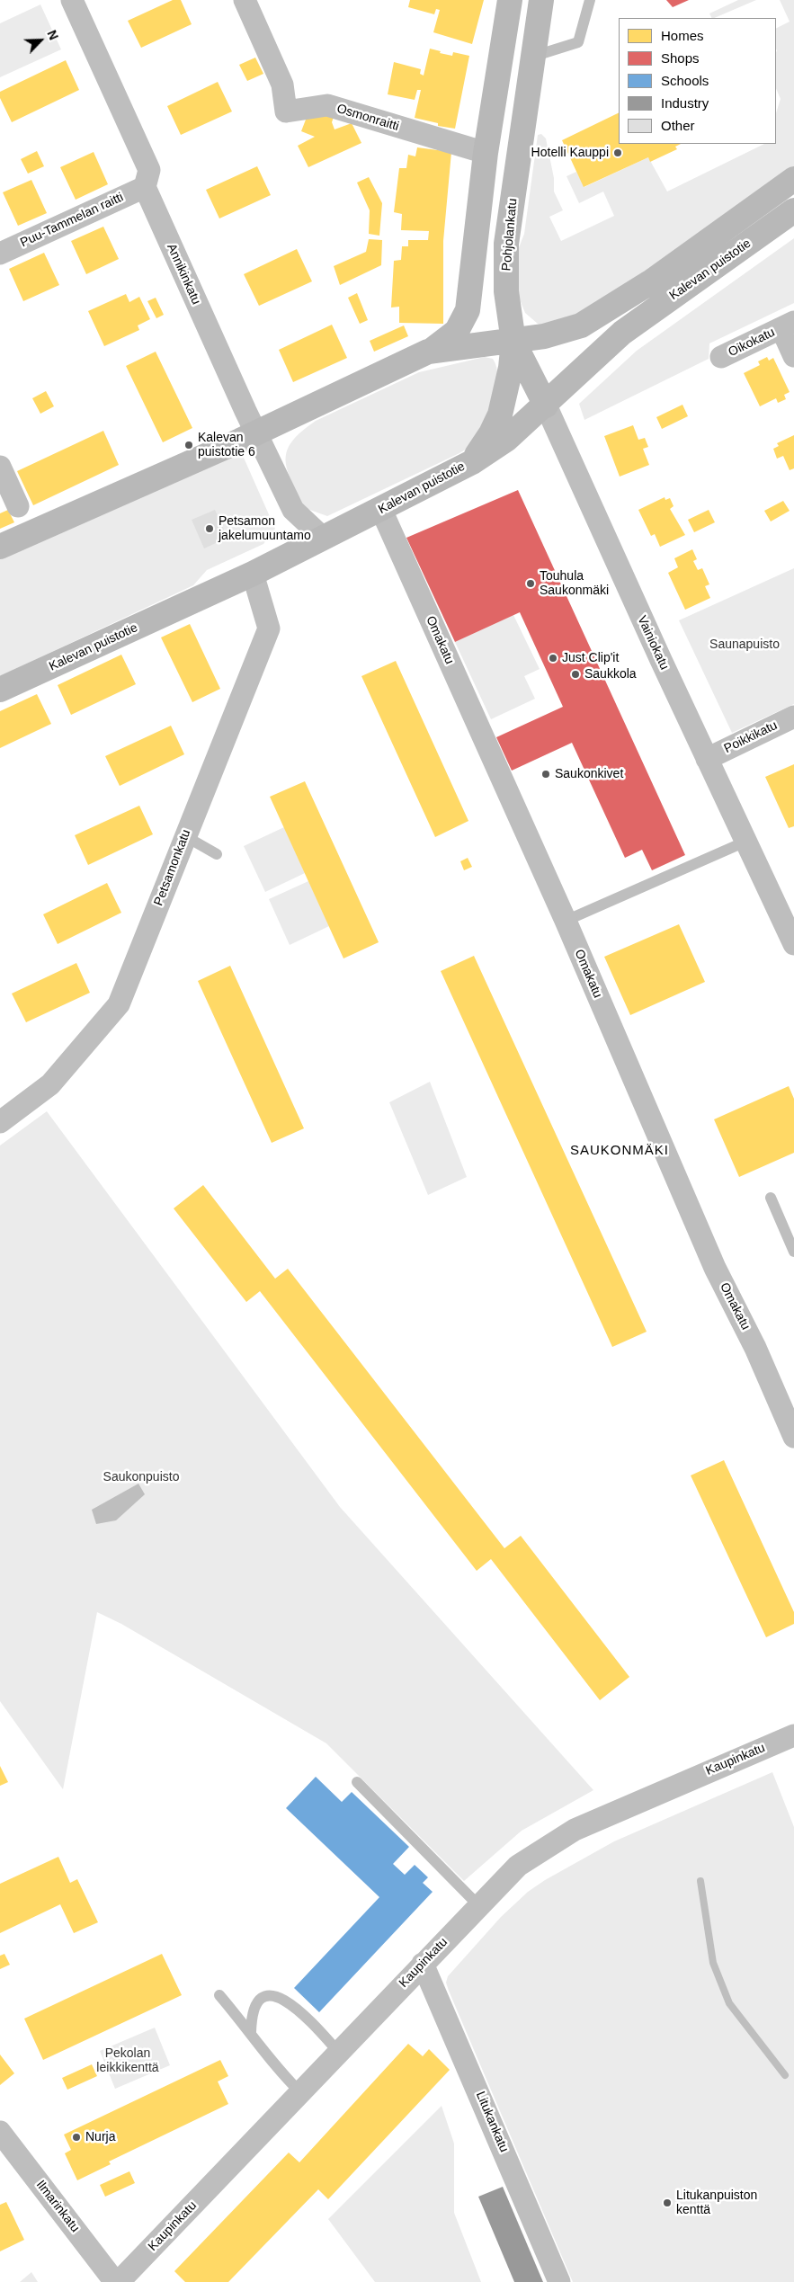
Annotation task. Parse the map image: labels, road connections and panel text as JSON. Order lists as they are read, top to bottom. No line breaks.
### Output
{"streets":{"main road":["Pohjolankatu","Kalevan puistotie","Vainiokatu"],"street":["Osmonraitti","Puu-Tammelan raitti","Annikinkatu","Oikokatu","Omakatu","Poikkikatu","Petsamonkatu","Kaupinkatu","Litukankatu","Ilmarinkatu"]},"crossings":[["Puu-Tammelan raitti","Annikinkatu"],["Pohjolankatu","Kalevan puistotie"],["Pohjolankatu","Vainiokatu"],["Kalevan puistotie","Annikinkatu"],["Kalevan puistotie","Omakatu"],["Kalevan puistotie","Vainiokatu"],["Kalevan puistotie","Petsamonkatu"],["Vainiokatu","Poikkikatu"],["Kaupinkatu","Litukankatu"]],"districts":["SAUKONMÄKI"],"parks":["Saunapuisto","Saukonpuisto","Pekolan leikkikenttä"],"places":["Hotelli Kauppi","Kalevan puistotie 6","Petsamon jakelumuuntamo","Touhula Saukonmäki","Just Clip'it","Saukkola","Saukonkivet","Nurja","Litukanpuiston kenttä"],"legend":["Homes","Shops","Schools","Industry","Other"],"north":"top right"}
